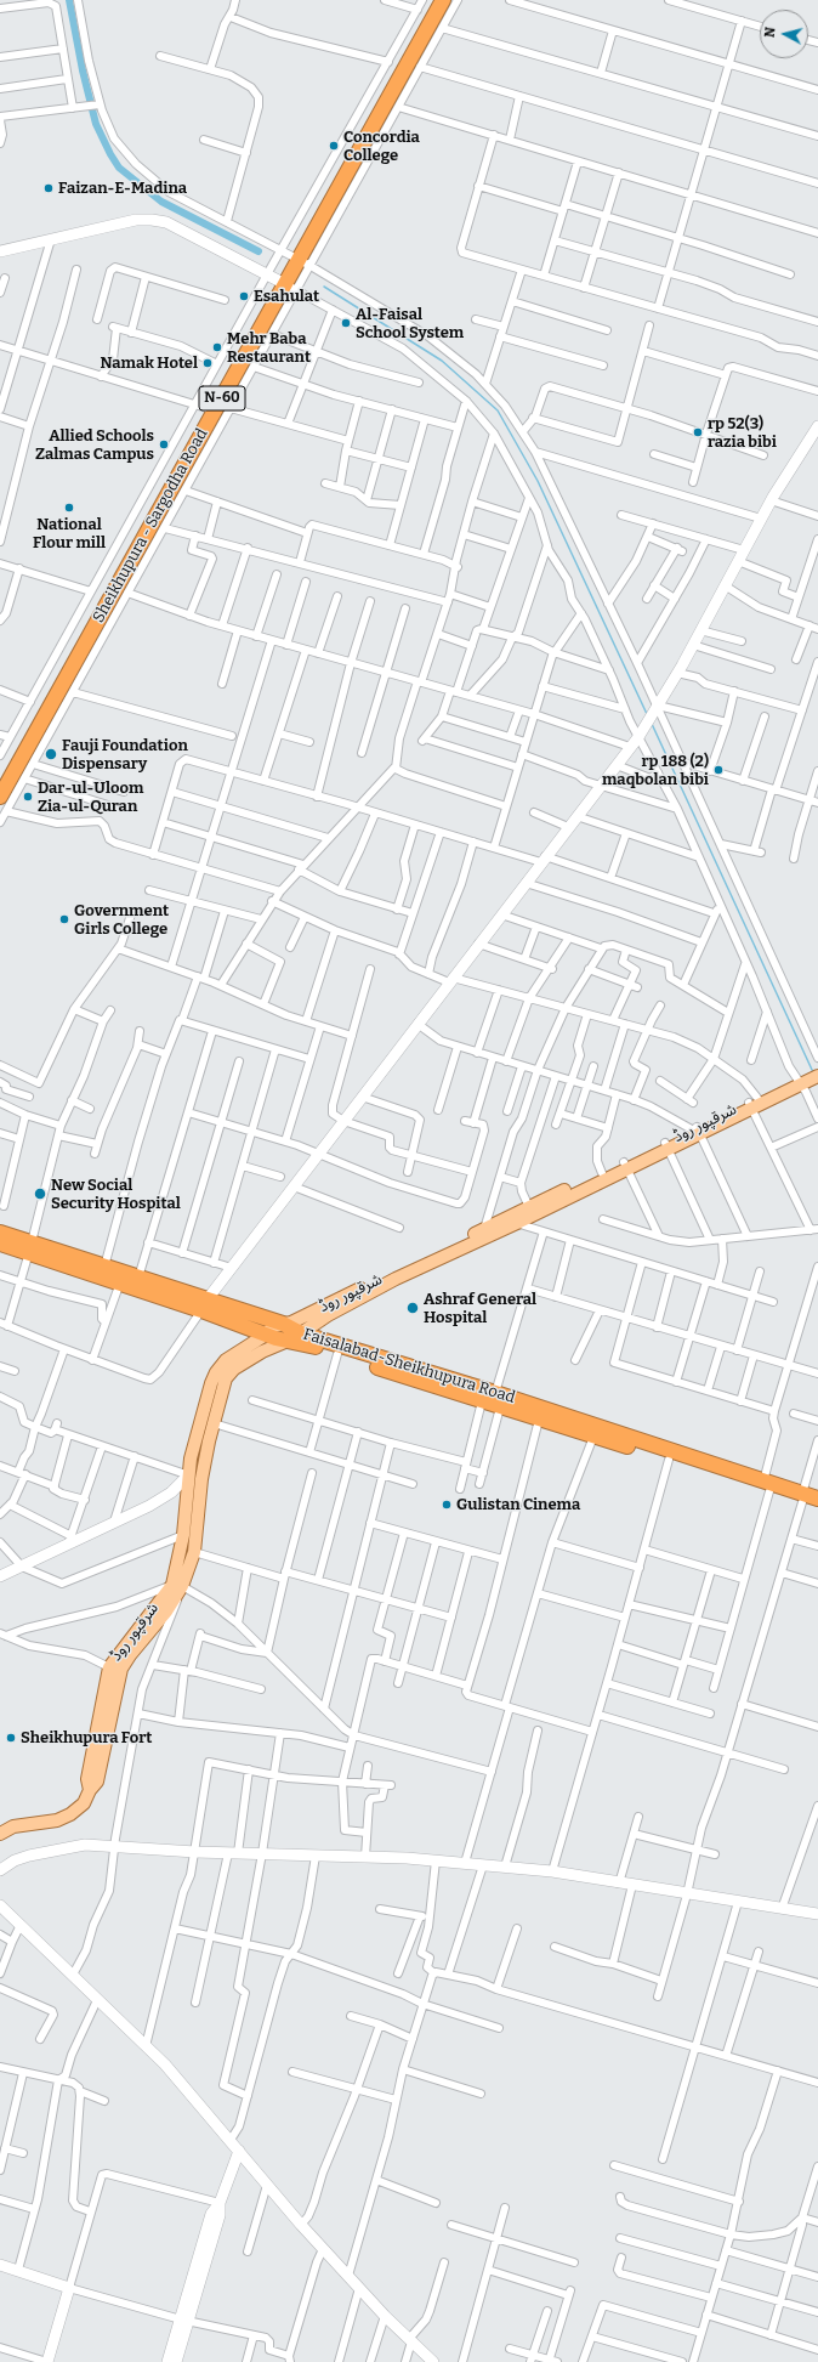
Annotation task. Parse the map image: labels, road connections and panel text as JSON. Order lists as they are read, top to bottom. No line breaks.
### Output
{"streets":{"highway":["N-60","Sheikhupura - Sargodha Road","Faisalabad-Sheikhupura Road"],"main road":["شرقپور روڈ"]},"crossings":[["شرقپور روڈ","Faisalabad-Sheikhupura Road"]],"places":["Concordia College","Faizan-E-Madina","Esahulat","Al-Faisal School System","Mehr Baba Restaurant","Namak Hotel","rp 52(3) razia bibi","Allied Schools Zalmas Campus","National Flour mill","Fauji Foundation Dispensary","rp 188 (2) maqbolan bibi","Dar-ul-Uloom Zia-ul-Quran","Government Girls College","New Social Security Hospital","Ashraf General Hospital","Gulistan Cinema","Sheikhupura Fort"],"north":"left"}
